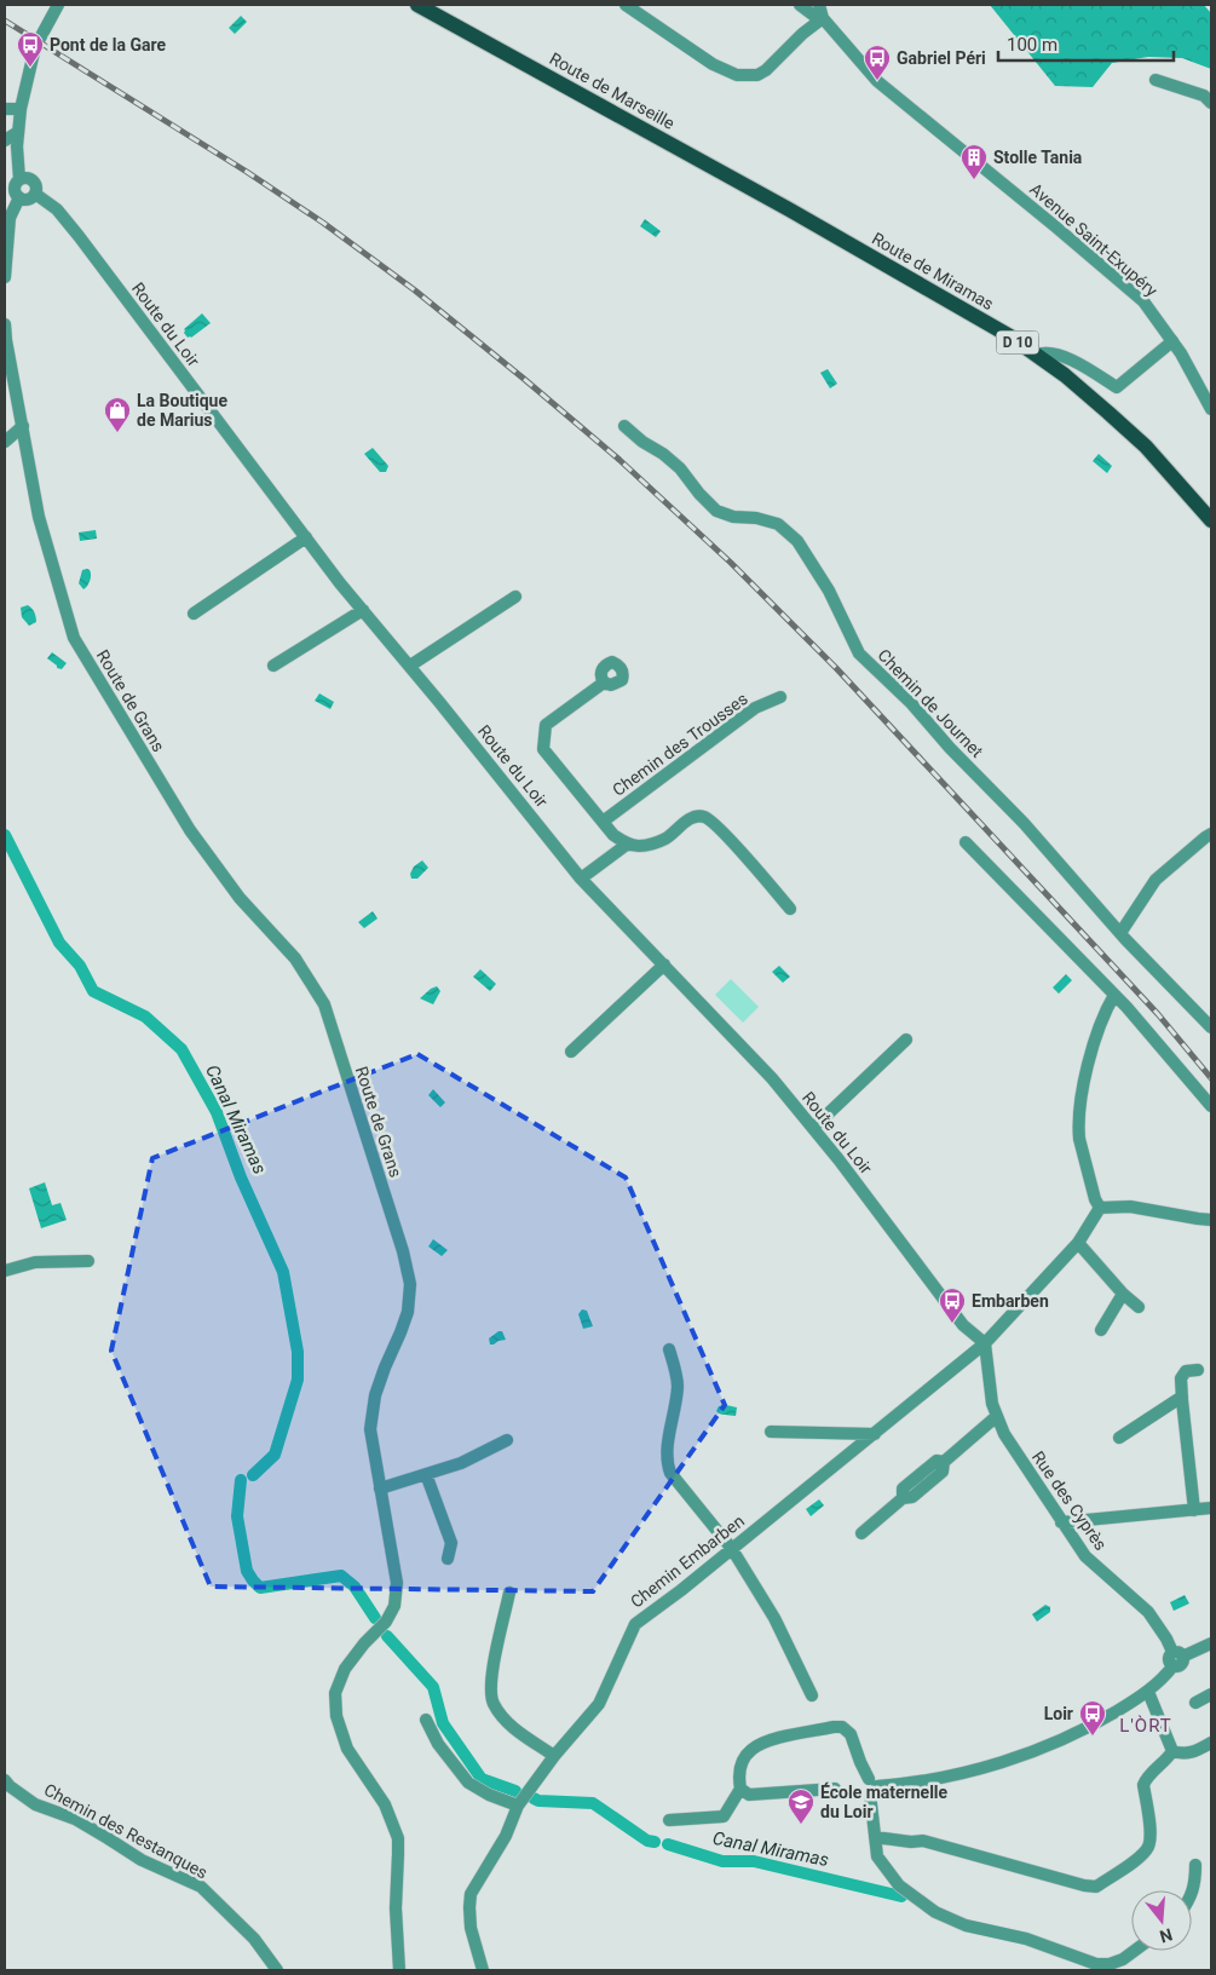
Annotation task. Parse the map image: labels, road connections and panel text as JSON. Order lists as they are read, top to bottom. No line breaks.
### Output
{"streets":{"main road":["Route de Marseille","Route de Miramas","D 10"],"street":["Avenue Saint-Exupéry","Route du Loir","Route de Grans","Chemin de Journet","Chemin des Trousses","Rue des Cyprès","Chemin Embarben","Chemin des Restanques"]},"crossings":[["Route de Marseille","Route de Miramas"],["Route du Loir","Rue des Cyprès"],["Route du Loir","Chemin Embarben"],["Rue des Cyprès","Chemin Embarben"]],"districts":["L'ÒRT"],"water":["Canal Miramas"],"places":{"bus stop":["Pont de la Gare","Gabriel Péri","Embarben","Loir"],"building":["Stolle Tania"],"shop":["La Boutique de Marius"],"school or university":["École maternelle du Loir"]},"scale_bar":"100 m","north":"bottom"}
